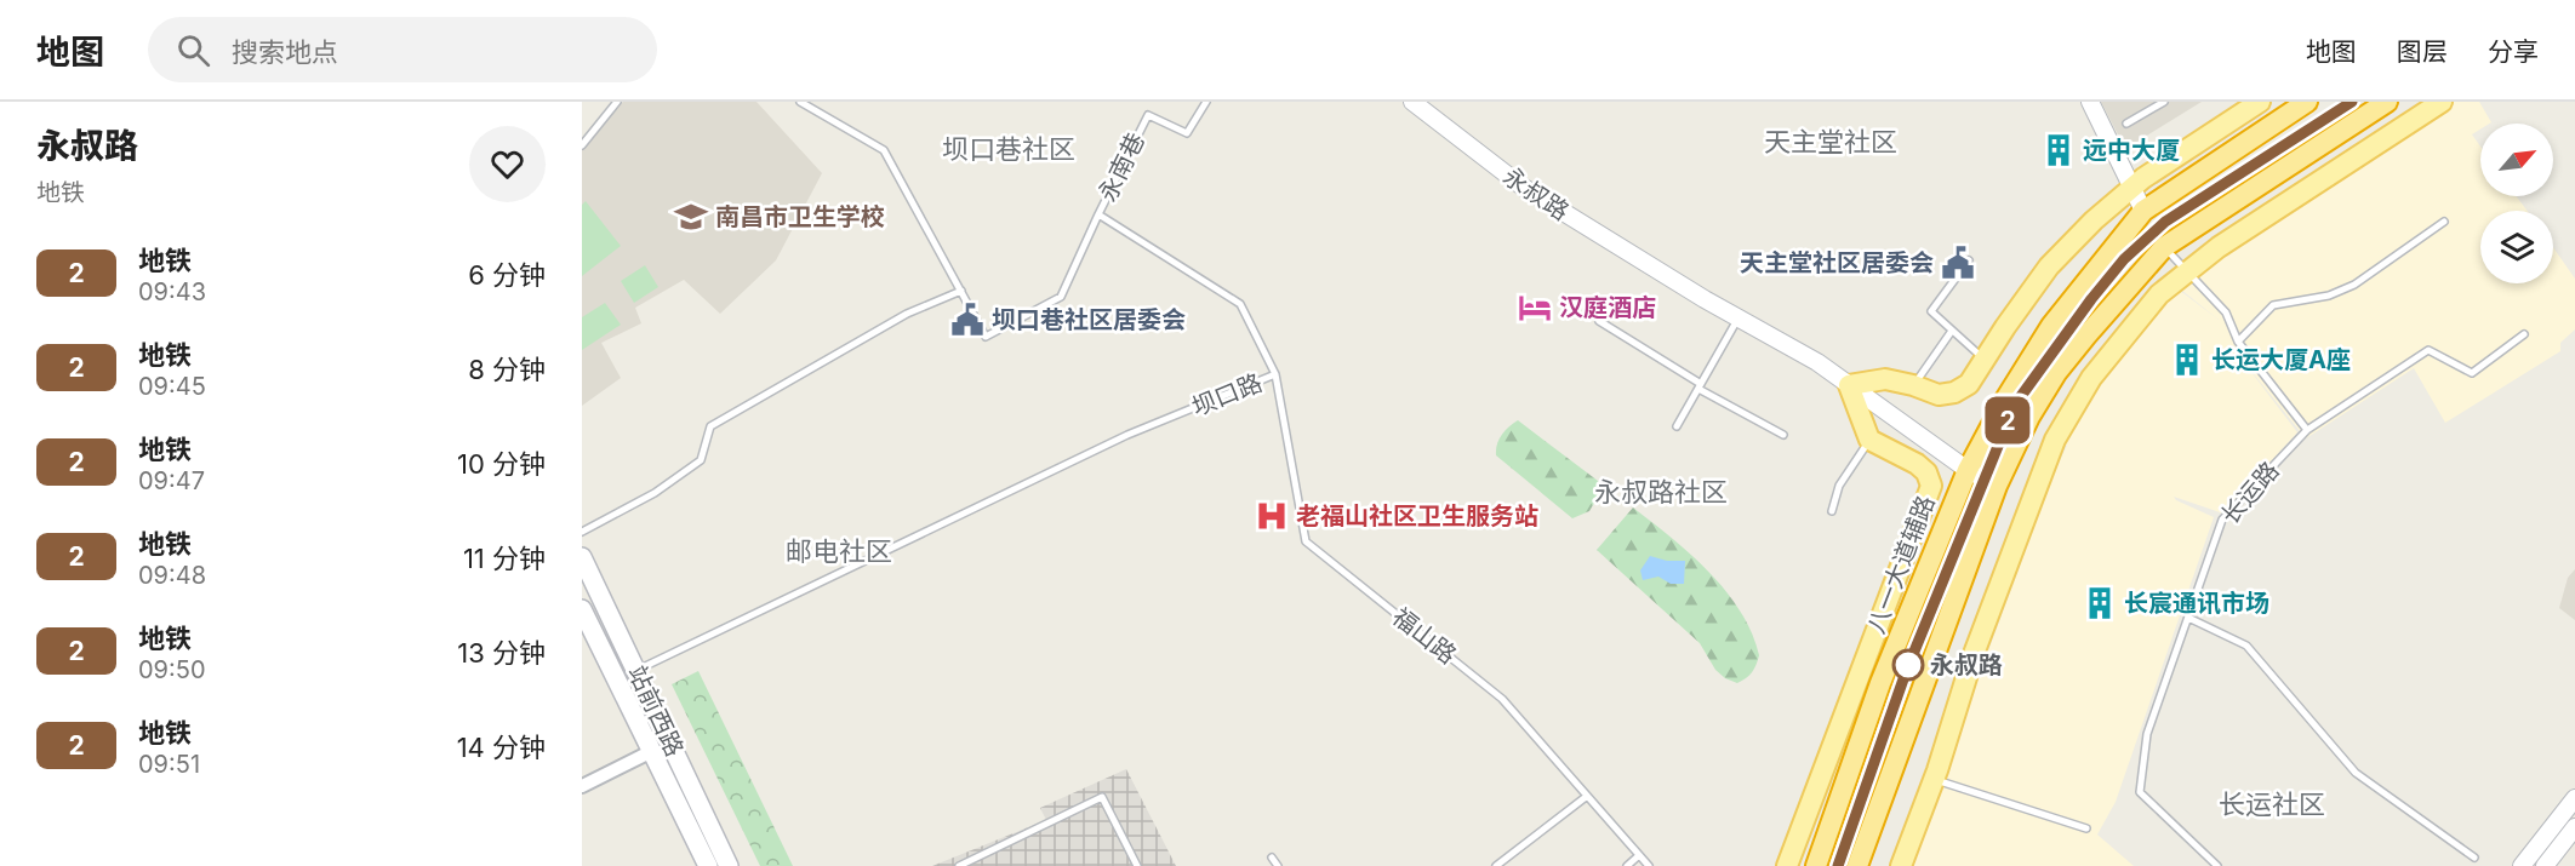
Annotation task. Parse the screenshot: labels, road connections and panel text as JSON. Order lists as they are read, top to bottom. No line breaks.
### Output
{"streets":{"main road":["八一大道辅路","站前西路"],"street":["永叔路"],"lane":["永南巷","坝口路","长运路","福山路"]},"crossings":[["永南巷","坝口路"],["坝口路","福山路"],["坝口路","站前西路"]],"districts":["天主堂社区","坝口巷社区","永叔路社区","邮电社区","长运社区"],"places":{"building":["远中大厦","长运大厦A座","长宸通讯市场"],"school or university":["南昌市卫生学校"],"public building":["天主堂社区居委会","坝口巷社区居委会"],"hotel":["汉庭酒店"],"hospital":["老福山社区卫生服务站"],"other":["永叔路"]},"lines":["metro line 2"],"north":"top right","page":{"header":"地图","search":"搜索地点","nav":["地图","图层","分享"],"heading":["永叔路","地铁"],"on_map":"2","list":[{"mark":"2","name":"地铁","note":"09:43","value":"6 分钟"},{"mark":"2","name":"地铁","note":"09:45","value":"8 分钟"},{"mark":"2","name":"地铁","note":"09:47","value":"10 分钟"},{"mark":"2","name":"地铁","note":"09:48","value":"11 分钟"},{"mark":"2","name":"地铁","note":"09:50","value":"13 分钟"},{"mark":"2","name":"地铁","note":"09:51","value":"14 分钟"}]}}
